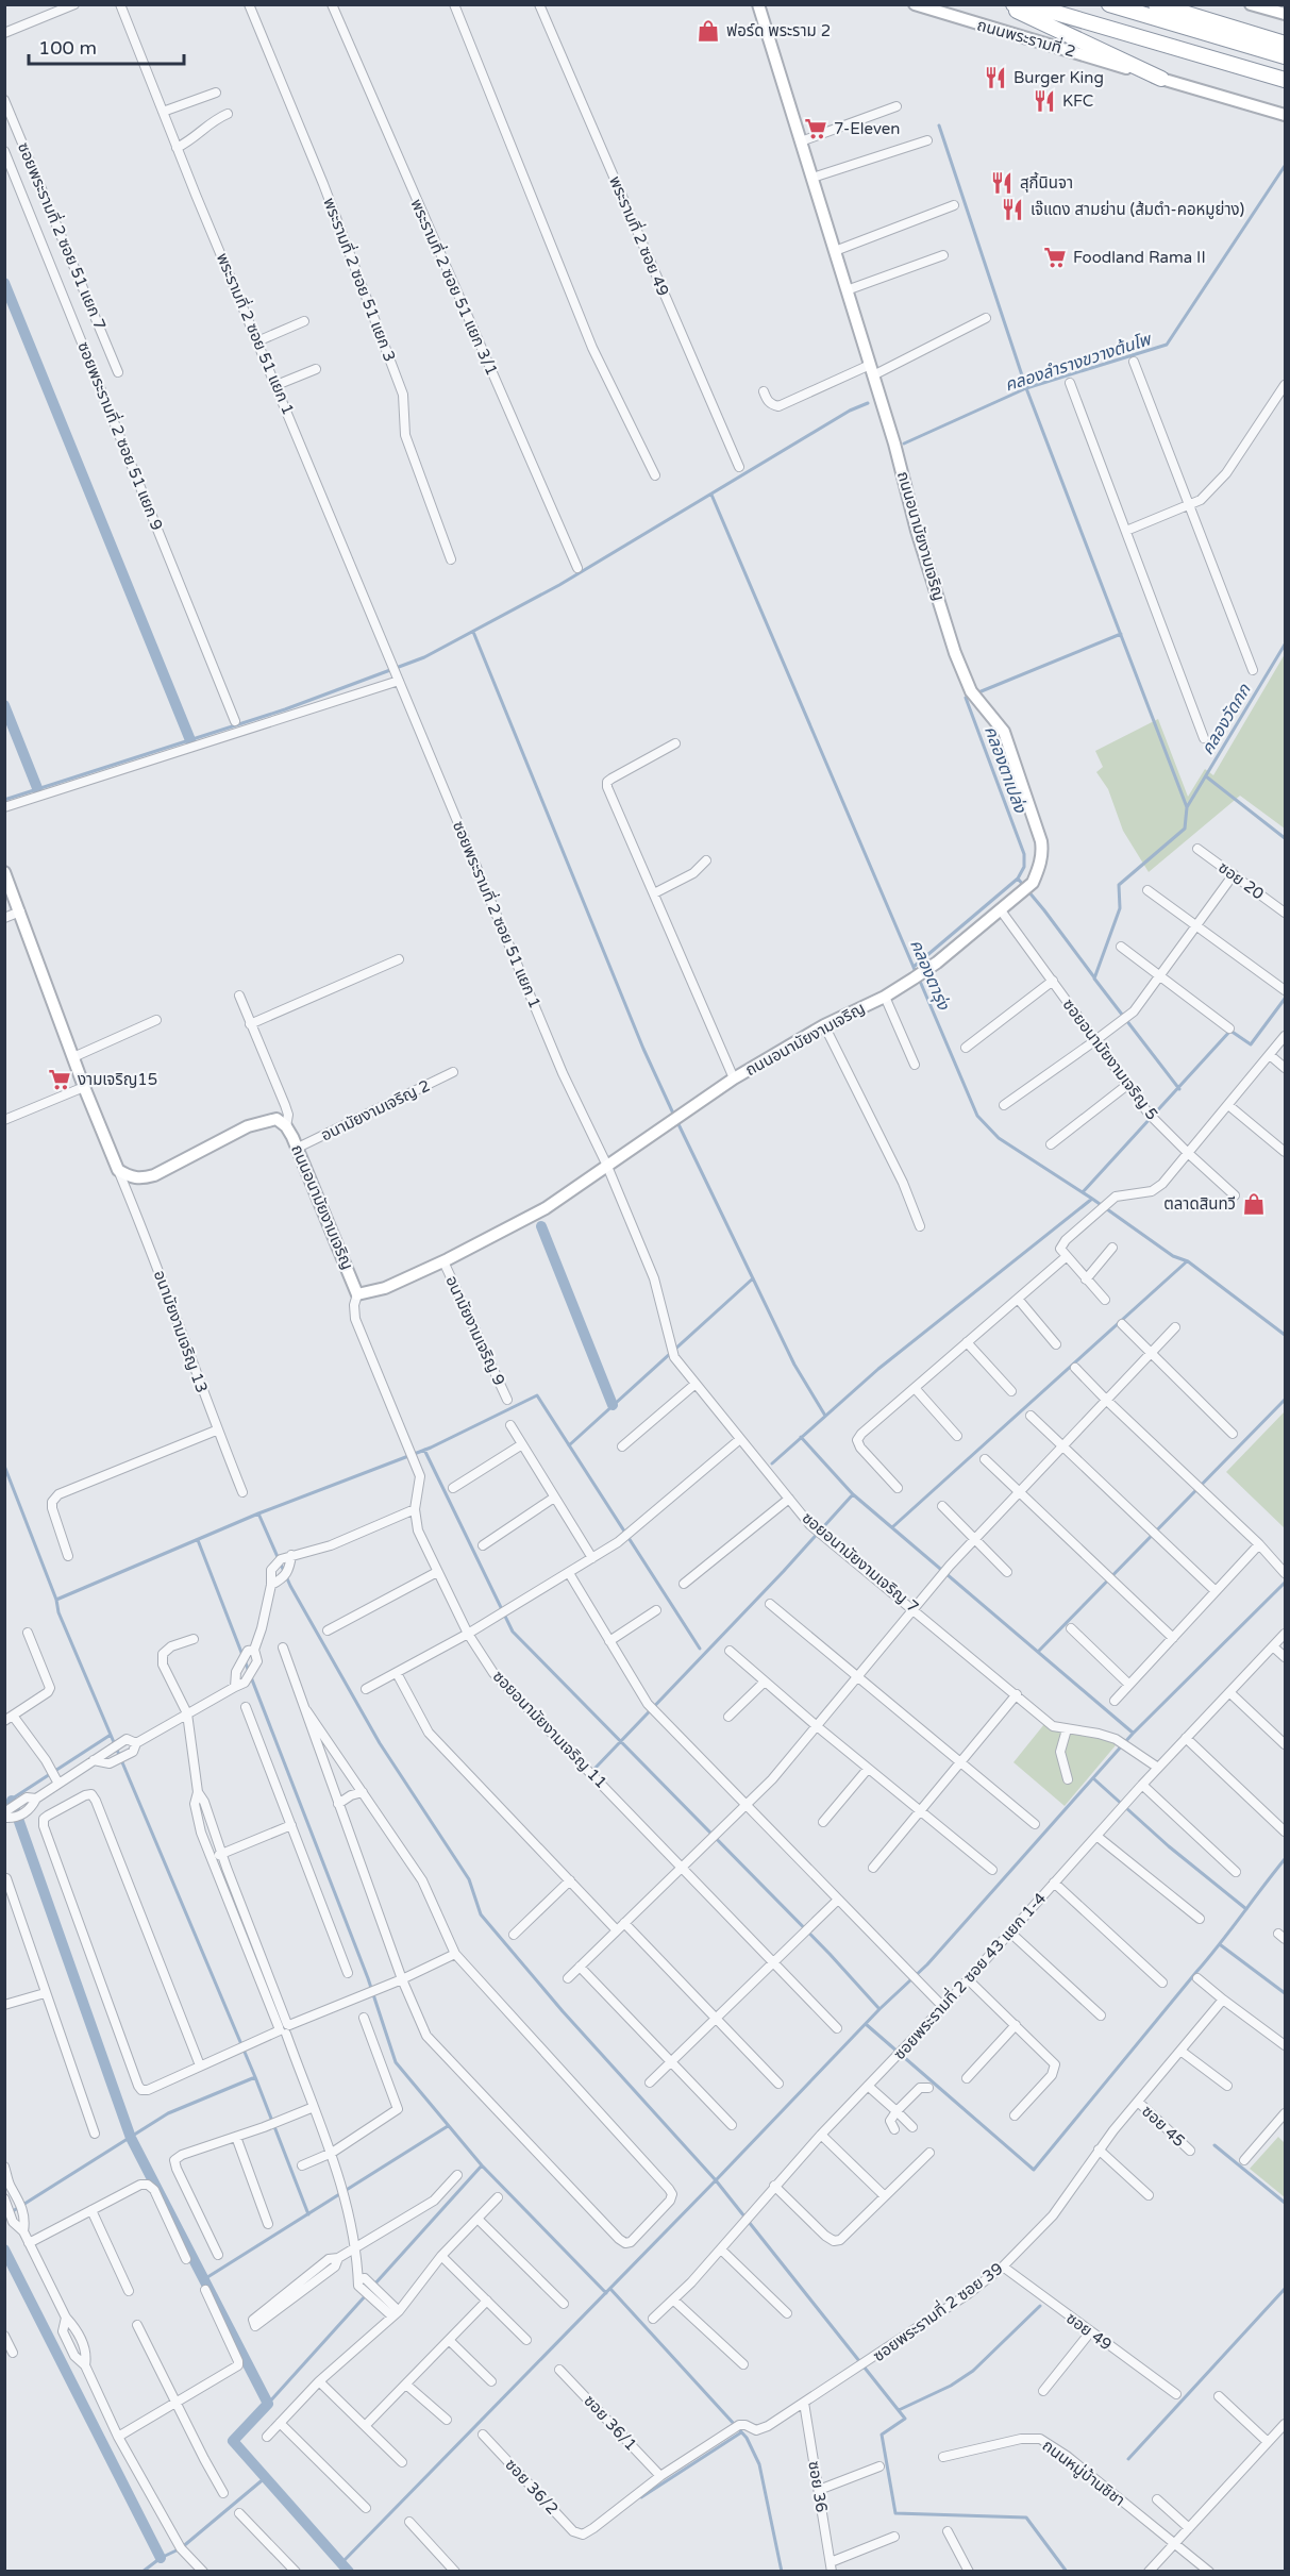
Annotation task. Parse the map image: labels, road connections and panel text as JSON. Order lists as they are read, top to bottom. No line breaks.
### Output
{"streets":{"highway":["ถนนพระรามที่ 2"],"street":["ซอยพระรามที่ 2 ซอย 51 แยก 7","พระรามที่ 2 ซอย 49","พระรามที่ 2 ซอย 51 แยก 3","พระรามที่ 2 ซอย 51 แยก 3/1","พระรามที่ 2 ซอย 51 แยก 1","ซอยพระรามที่ 2 ซอย 51 แยก 9","ถนนอนามัยงามเจริญ","ซอย 20","ซอยพระรามที่ 2 ซอย 51 แยก 1","ซอยอนามัยงามเจริญ 5","อนามัยงามเจริญ 2","อนามัยงามเจริญ 9","อนามัยงามเจริญ 13","ซอยอนามัยงามเจริญ 7","ซอยอนามัยงามเจริญ 11","ซอยพระรามที่ 2 ซอย 43 แยก 1-4","ซอย 45","ซอยพระรามที่ 2 ซอย 39","ซอย 49","ซอย 36/1","ถนนหมู่บ้านชิชา","ซอย 36/2","ซอย 36"]},"crossings":[["พระรามที่ 2 ซอย 51 แยก 1","ซอยพระรามที่ 2 ซอย 51 แยก 1"],["ถนนอนามัยงามเจริญ","ซอยพระรามที่ 2 ซอย 51 แยก 1"],["ถนนอนามัยงามเจริญ","ซอยอนามัยงามเจริญ 5"],["ถนนอนามัยงามเจริญ","อนามัยงามเจริญ 2"],["ถนนอนามัยงามเจริญ","อนามัยงามเจริญ 9"],["ถนนอนามัยงามเจริญ","อนามัยงามเจริญ 13"],["ถนนอนามัยงามเจริญ","ซอยอนามัยงามเจริญ 7"],["ถนนอนามัยงามเจริญ","ซอยอนามัยงามเจริญ 11"],["ซอยพระรามที่ 2 ซอย 51 แยก 1","ซอยอนามัยงามเจริญ 7"],["ซอยอนามัยงามเจริญ 7","ซอยพระรามที่ 2 ซอย 43 แยก 1-4"],["ซอย 45","ซอยพระรามที่ 2 ซอย 39"],["ซอยพระรามที่ 2 ซอย 39","ซอย 49"],["ซอยพระรามที่ 2 ซอย 39","ซอย 36/1"],["ซอยพระรามที่ 2 ซอย 39","ซอย 36/2"],["ซอยพระรามที่ 2 ซอย 39","ซอย 36"]],"water":["คลองลำรางขวางต้นโพ","คลองวัดกก","คลองตาเปล่ง","คลองตารุ่ง"],"places":{"shop":["ฟอร์ด พระราม 2","ตลาดสินทวี"],"restaurant":["Burger King","KFC","สุกี้นินจา","เจ๊แดง สามย่าน (ส้มตำ-คอหมูย่าง)"],"supermarket":["7-Eleven","Foodland Rama II","งามเจริญ15"]},"scale_bar":"100 m"}
